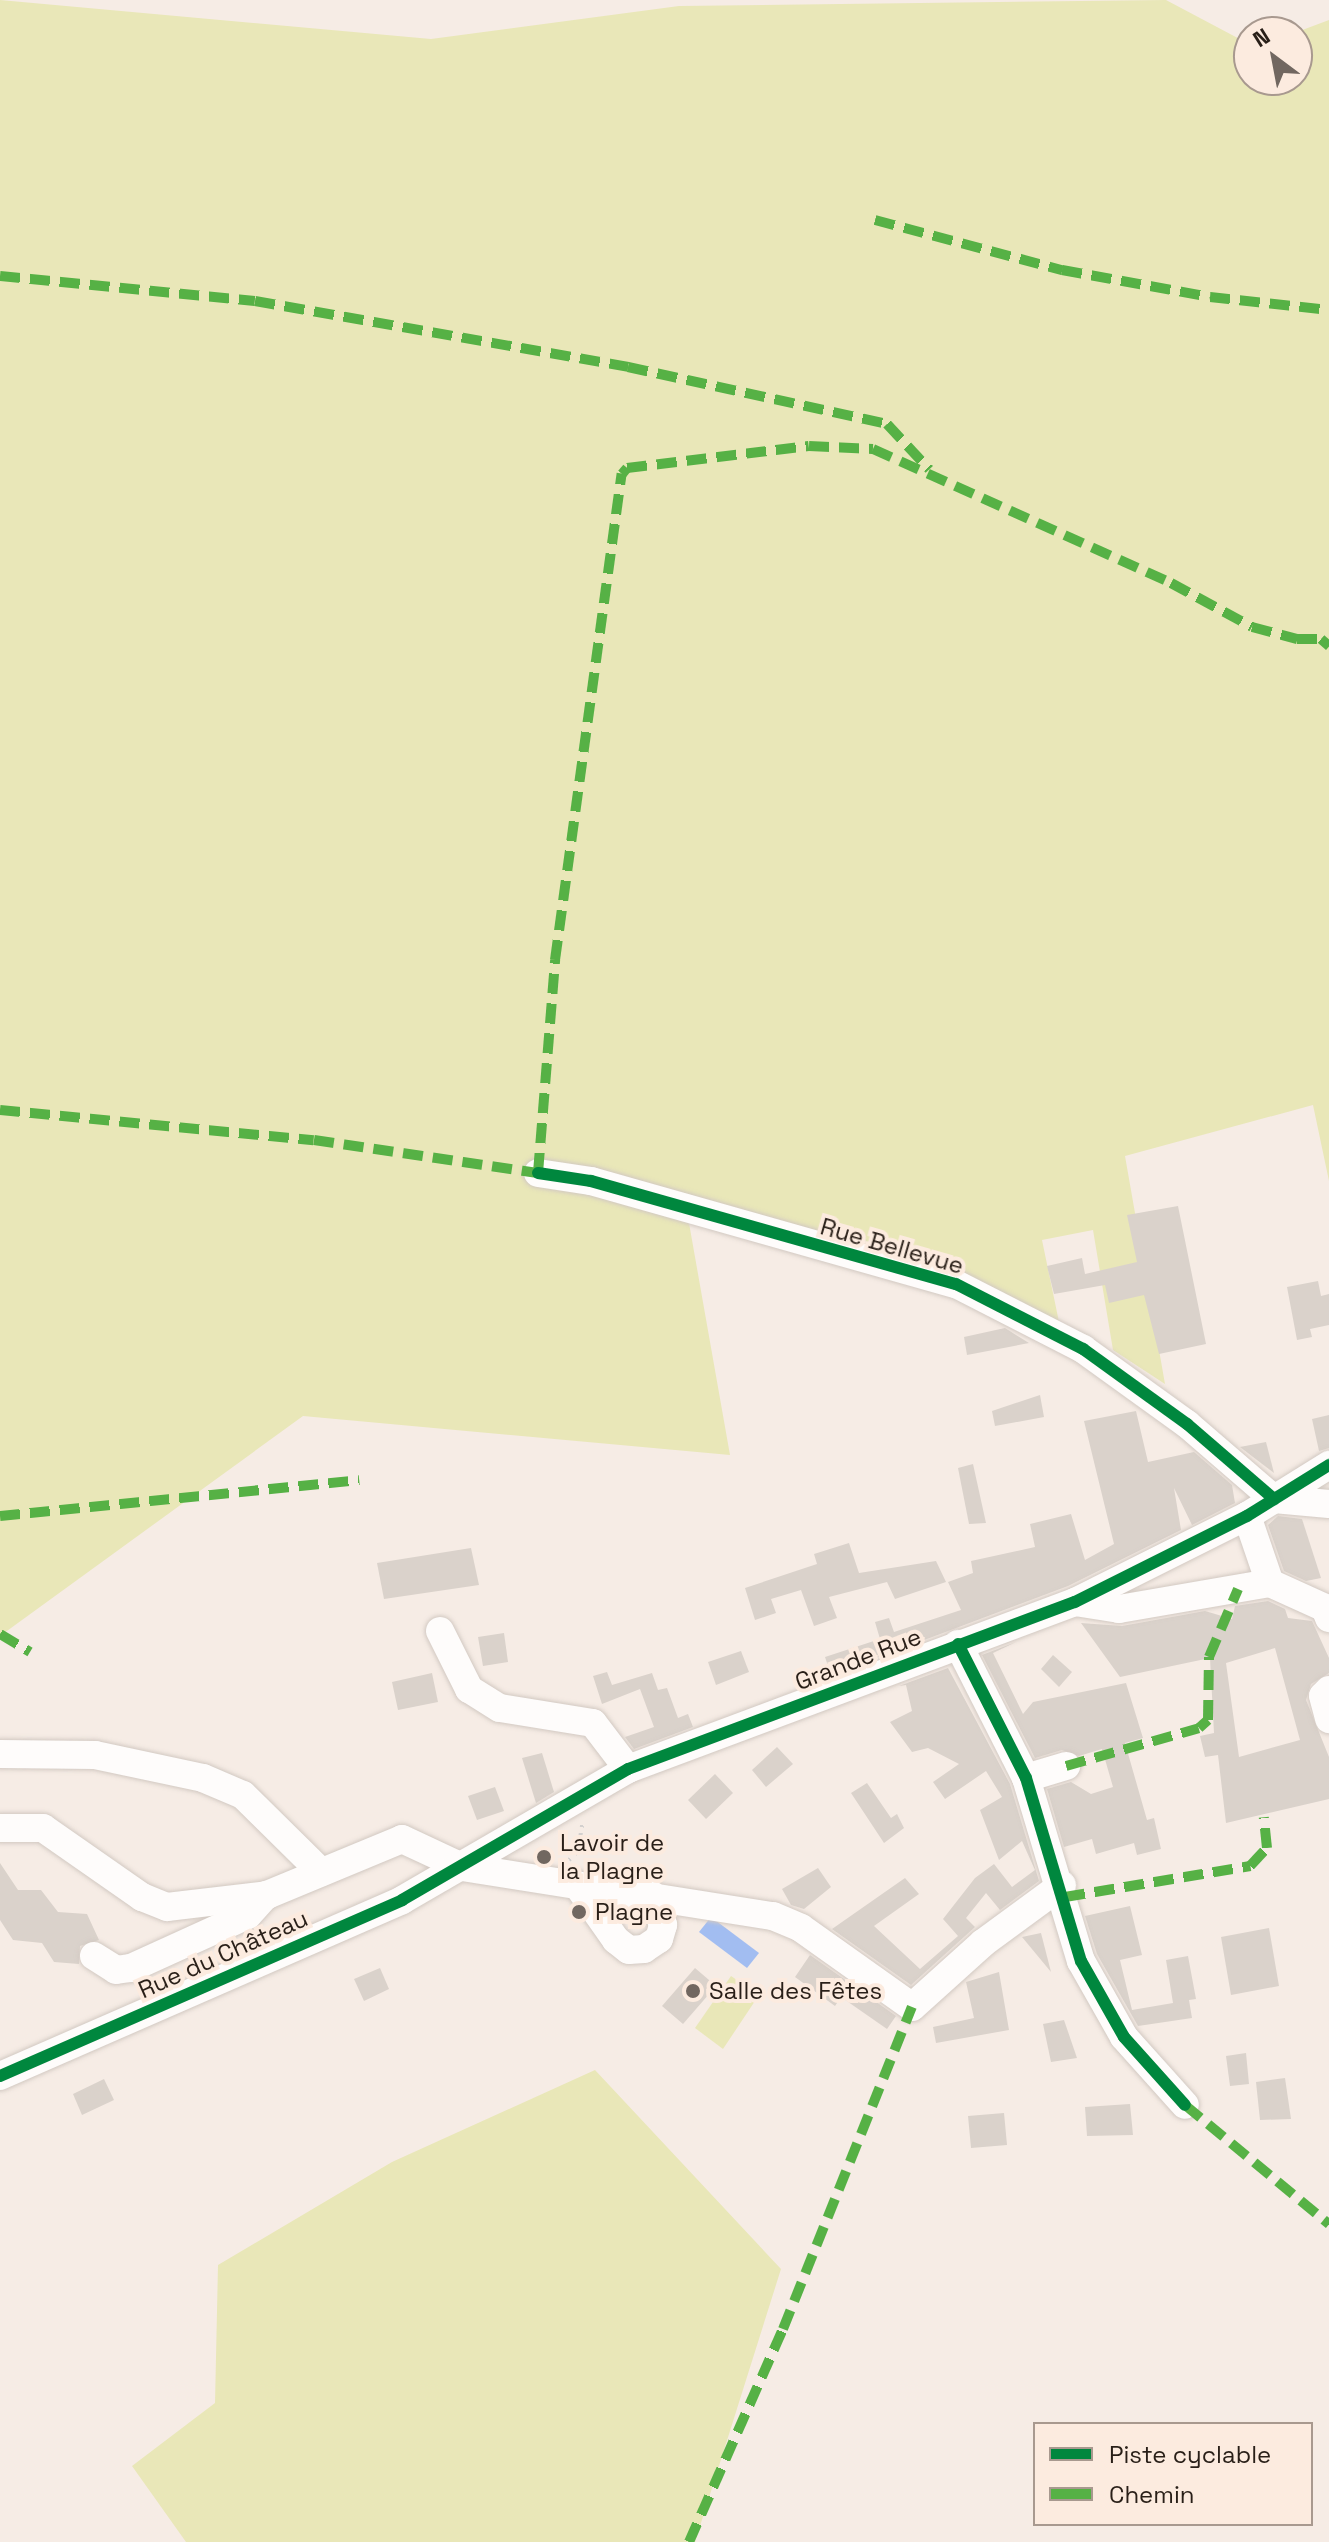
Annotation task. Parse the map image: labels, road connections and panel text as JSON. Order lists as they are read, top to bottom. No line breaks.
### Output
{"streets":{"street":["Rue Bellevue","Grande Rue","Rue du Château"]},"crossings":[["Rue Bellevue","Grande Rue"],["Grande Rue","Rue du Château"]],"places":["Lavoir de la Plagne","Plagne","Salle des Fêtes"],"legend":["Piste cyclable","Chemin"],"north":"top left"}
